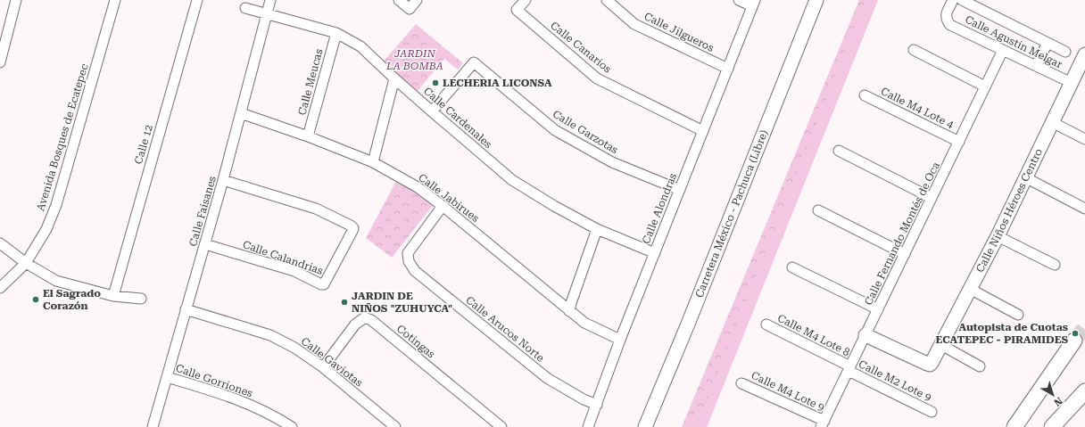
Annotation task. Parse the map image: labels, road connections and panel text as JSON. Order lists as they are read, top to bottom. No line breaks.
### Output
{"streets":{"main road":["Calle Niños Héroes Centro","Carretera México - Pachuca (Libre)"],"street":["Calle Jilgueros","Calle Agustín Melgar","Calle Canarios","Calle Meucas","Calle M4 Lote 4","Calle Cardenales","Calle Garzotas","Avenida Bosques de Ecatepec","Calle 12","Calle Jabirues","Calle Alondras","Calle Faisanes","Calle Fernando Montés de Oca","Calle Calandrias","Calle Arucos Norte","Calle M4 Lote 8","Cotingas","Calle Gaviotas","Calle Gorriones","Calle M2 Lote 9","Calle M4 Lote 9"]},"crossings":[["Calle Jilgueros","Calle Alondras"],["Calle Agustín Melgar","Calle Niños Héroes Centro"],["Calle Agustín Melgar","Calle Fernando Montés de Oca"],["Calle Canarios","Calle Alondras"],["Calle Meucas","Calle Cardenales"],["Calle Meucas","Calle Jabirues"],["Calle M4 Lote 4","Calle Fernando Montés de Oca"],["Calle Cardenales","Calle Garzotas"],["Calle Cardenales","Calle Alondras"],["Calle Cardenales","Calle Faisanes"],["Calle Garzotas","Calle Alondras"],["Calle Jabirues","Calle Alondras"],["Calle Jabirues","Calle Faisanes"],["Calle Jabirues","Calle Arucos Norte"],["Calle Alondras","Calle Arucos Norte"],["Calle Niños Héroes Centro","Calle Fernando Montés de Oca"],["Calle Faisanes","Calle Calandrias"],["Calle Faisanes","Calle Gaviotas"],["Calle Faisanes","Calle Gorriones"],["Calle Fernando Montés de Oca","Calle M4 Lote 8"],["Calle Fernando Montés de Oca","Calle M2 Lote 9"],["Calle Fernando Montés de Oca","Calle M4 Lote 9"],["Calle M4 Lote 8","Calle M2 Lote 9"],["Cotingas","Calle Gaviotas"]],"parks":["JARDIN LA BOMBA"],"places":["LECHERIA LICONSA","El Sagrado Corazón","JARDIN DE NIÑOS \"ZUHUYCA\"","Autopista de Cuotas ECATEPEC - PIRAMIDES"],"north":"bottom right"}
